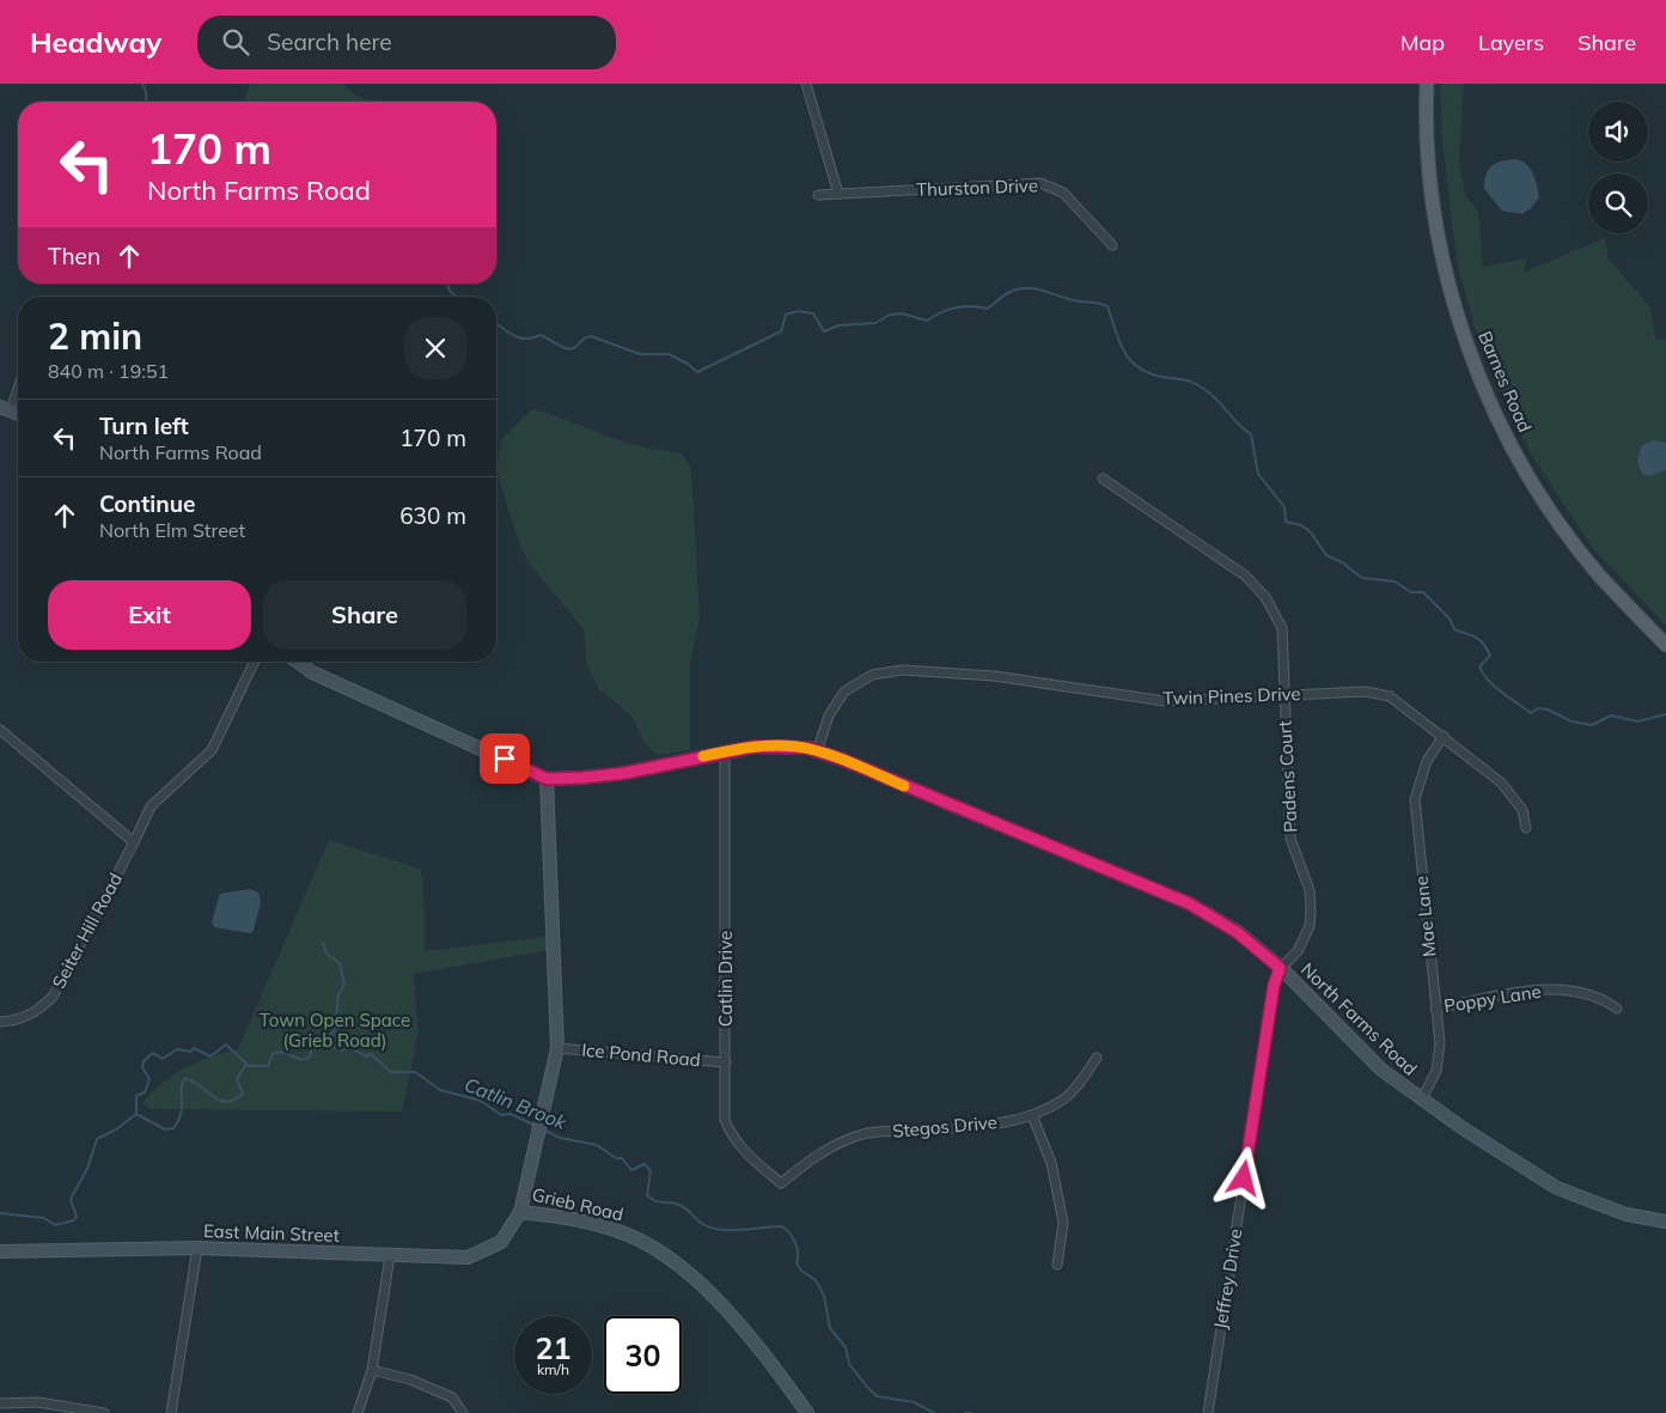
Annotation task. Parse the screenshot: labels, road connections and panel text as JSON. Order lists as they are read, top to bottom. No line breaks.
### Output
{"streets":{"main road":["Barnes Road","North Farms Road","Grieb Road","East Main Street"],"street":["Thurston Drive","Twin Pines Drive","Padens Court","Mae Lane","Seiter Hill Road","Catlin Drive","Poppy Lane","Ice Pond Road","Stegos Drive","Jeffrey Drive"]},"crossings":[["Twin Pines Drive","Padens Court"],["Twin Pines Drive","Mae Lane"],["Twin Pines Drive","North Farms Road"],["Padens Court","North Farms Road"],["Padens Court","Jeffrey Drive"],["Mae Lane","Poppy Lane"],["Mae Lane","North Farms Road"],["Catlin Drive","North Farms Road"],["Catlin Drive","Ice Pond Road"],["Catlin Drive","Stegos Drive"],["North Farms Road","Grieb Road"],["North Farms Road","Jeffrey Drive"],["Ice Pond Road","Grieb Road"],["Grieb Road","East Main Street"]],"water":["Catlin Brook"],"parks":["Town Open Space (Grieb Road)"],"page":{"header":"Headway","search":"Search here","nav":["Map","Layers","Share"],"turn":["170 m","North Farms Road"],"then":"Then","heading":["2 min","840 m · 19:51"],"list":[{"name":"Turn left","note":"North Farms Road","value":"170 m"},{"name":"Continue","note":"North Elm Street","value":"630 m"}],"buttons":["Exit","Share"],"speed":"21 km/h","limit":"30"}}
